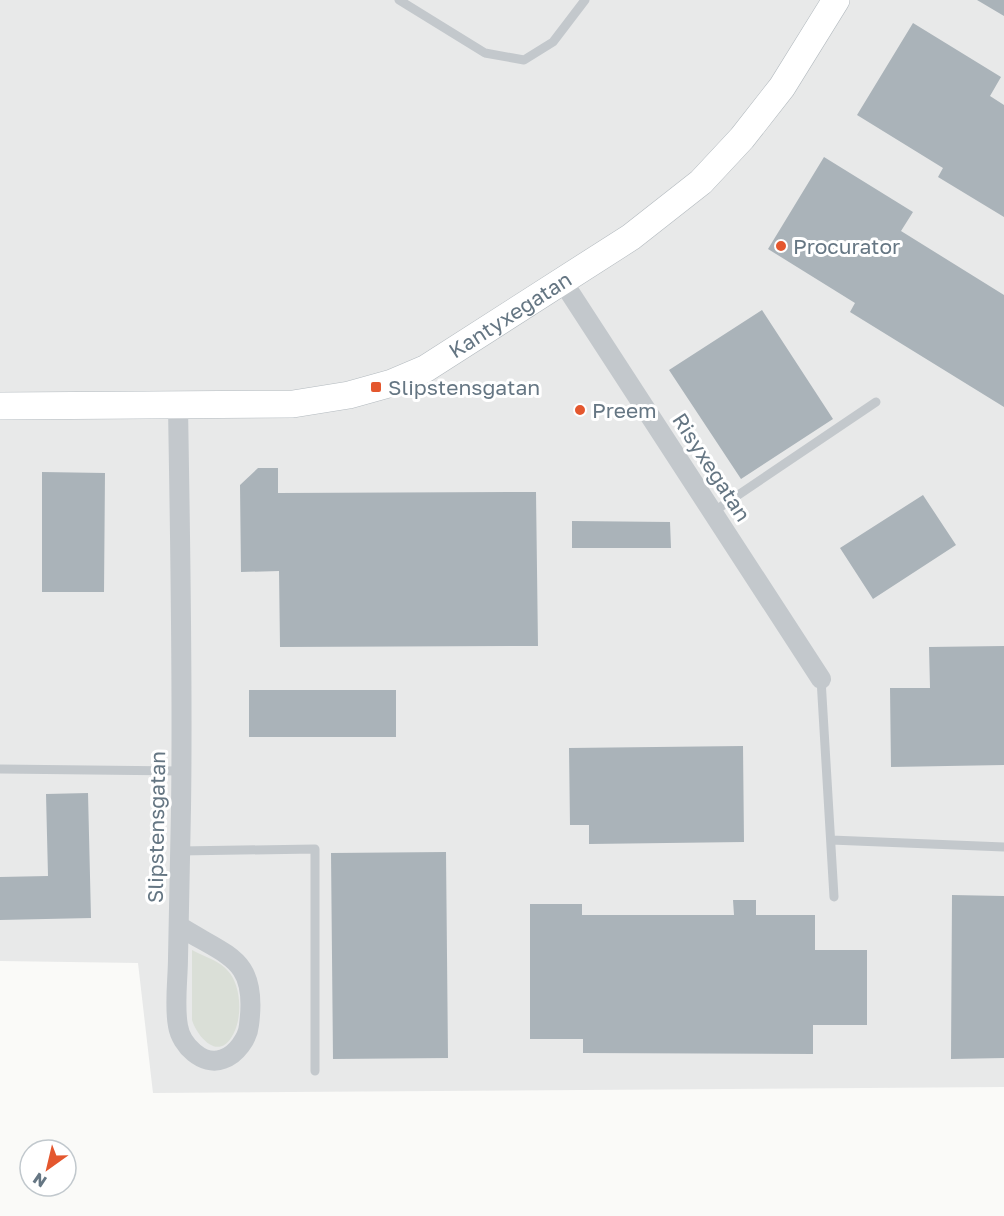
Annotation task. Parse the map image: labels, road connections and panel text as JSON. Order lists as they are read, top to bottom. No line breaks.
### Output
{"streets":{"street":["Kantyxegatan","Risyxegatan","Slipstensgatan"]},"crossings":[["Kantyxegatan","Risyxegatan"],["Kantyxegatan","Slipstensgatan"]],"places":{"other":["Procurator","Preem"],"transit":["Slipstensgatan"]},"north":"bottom left"}
